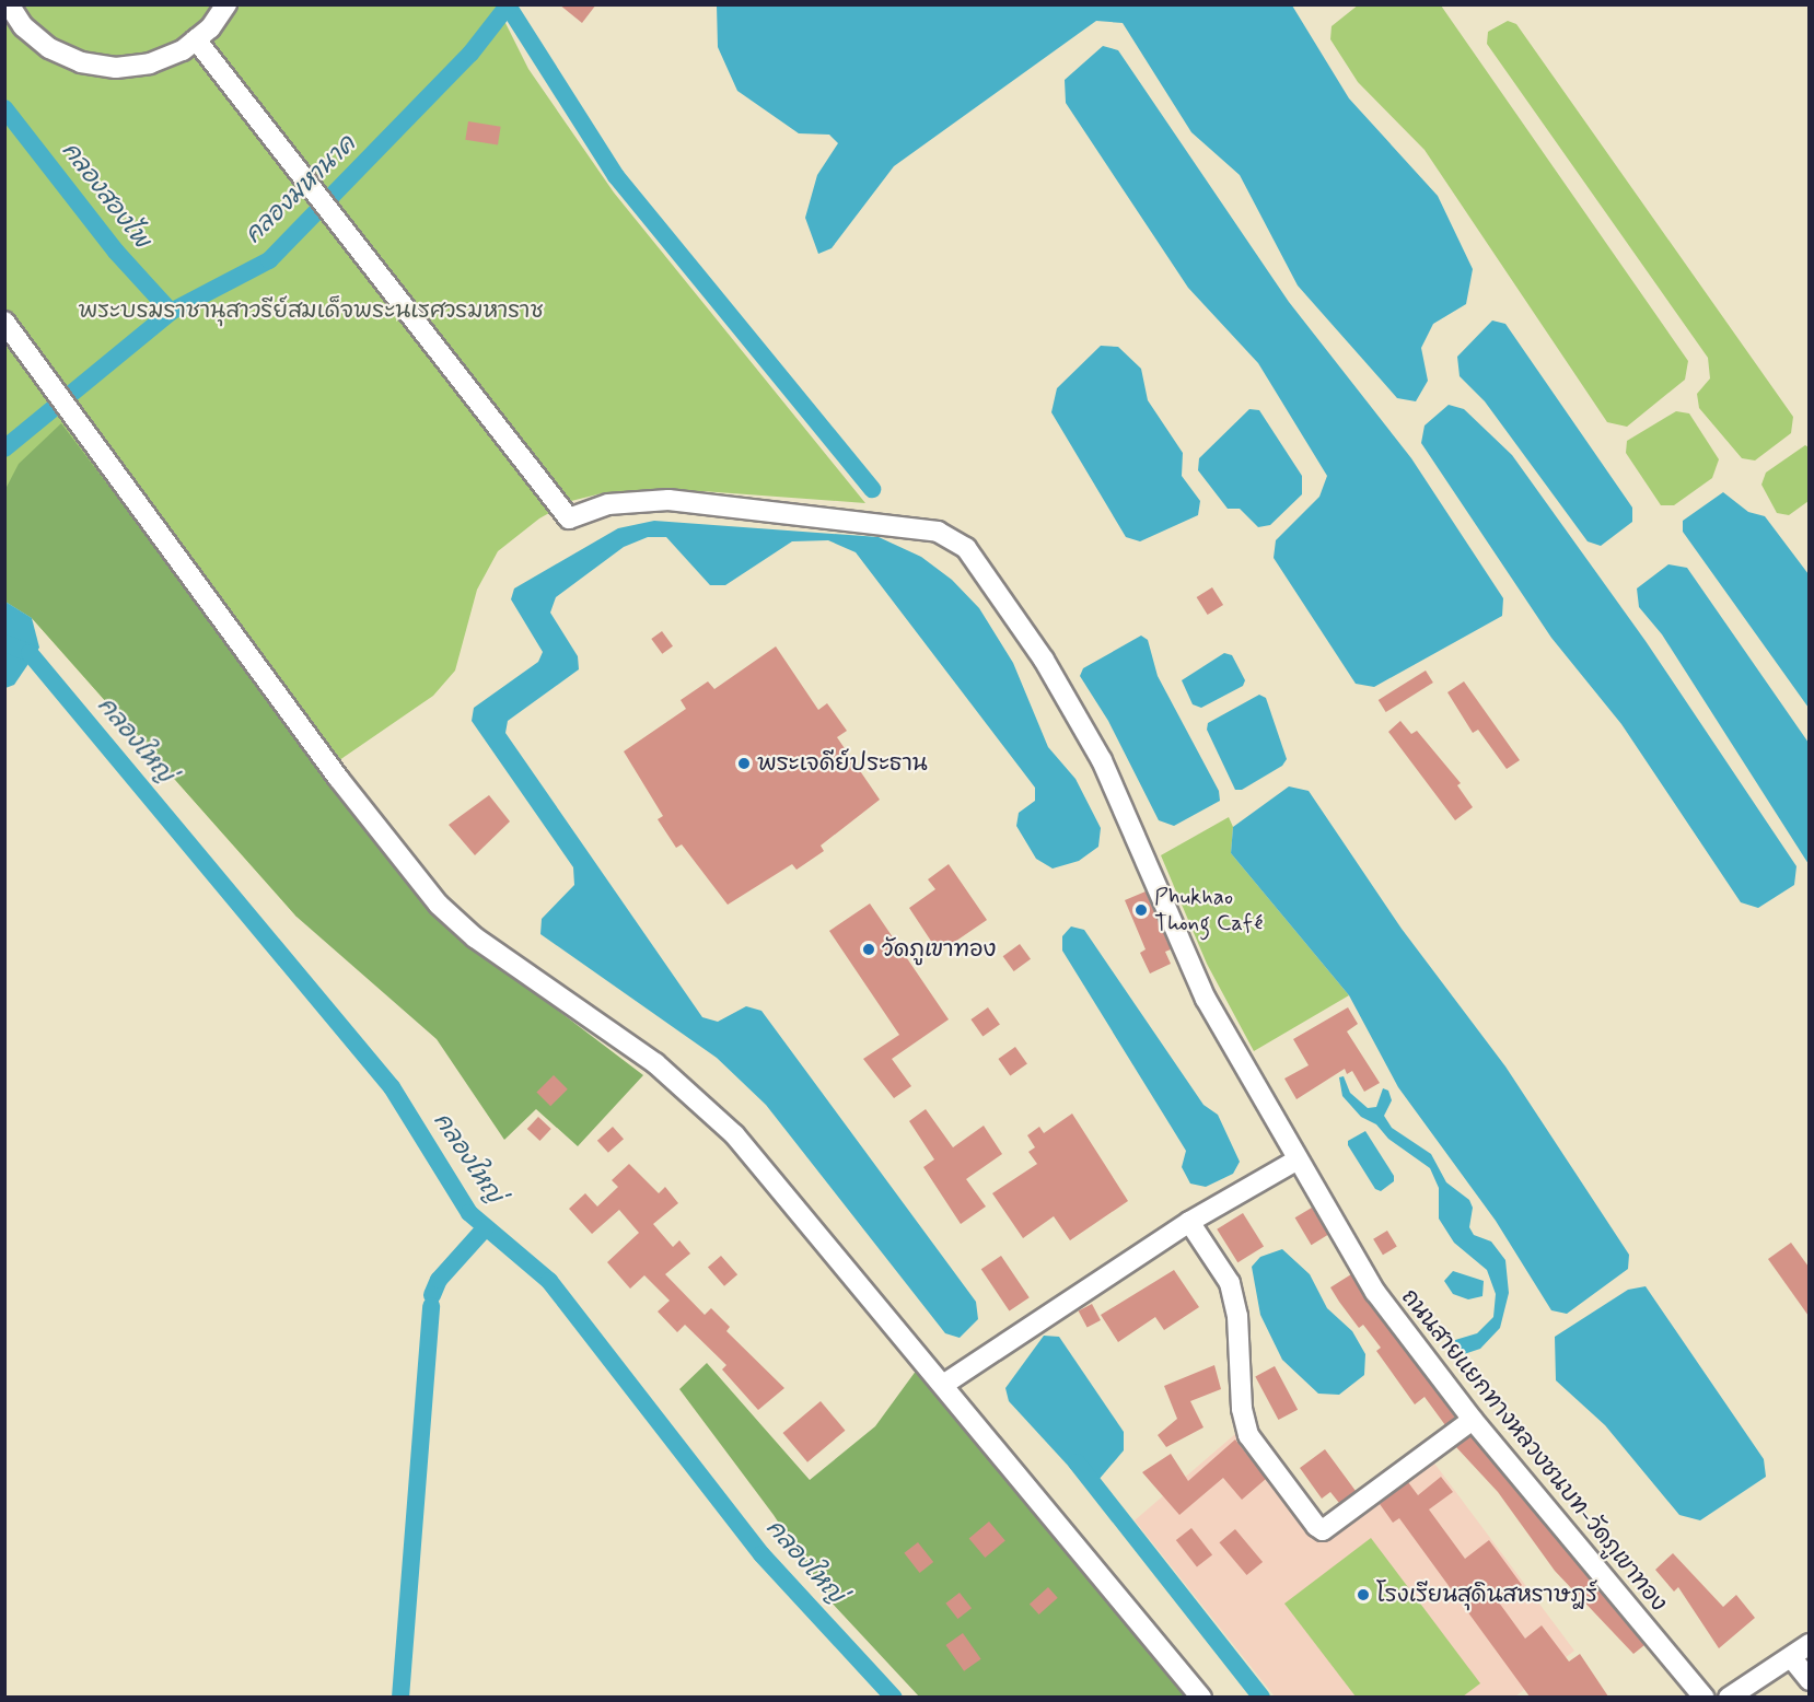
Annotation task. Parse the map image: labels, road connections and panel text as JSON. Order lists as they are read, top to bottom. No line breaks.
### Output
{"streets":{"street":["ถนนสายแยกทางหลวงชนบท-วัดภูเขาทอง"]},"water":["คลองมหานาค","คลองสองไพ","คลองใหญ่"],"parks":["พระบรมราชานุสาวรีย์สมเด็จพระนเรศวรมหาราช"],"places":["พระเจดีย์ประธาน","Phukhao Thong Café","วัดภูเขาทอง","โรงเรียนสุดินสหราษฎร์"]}
